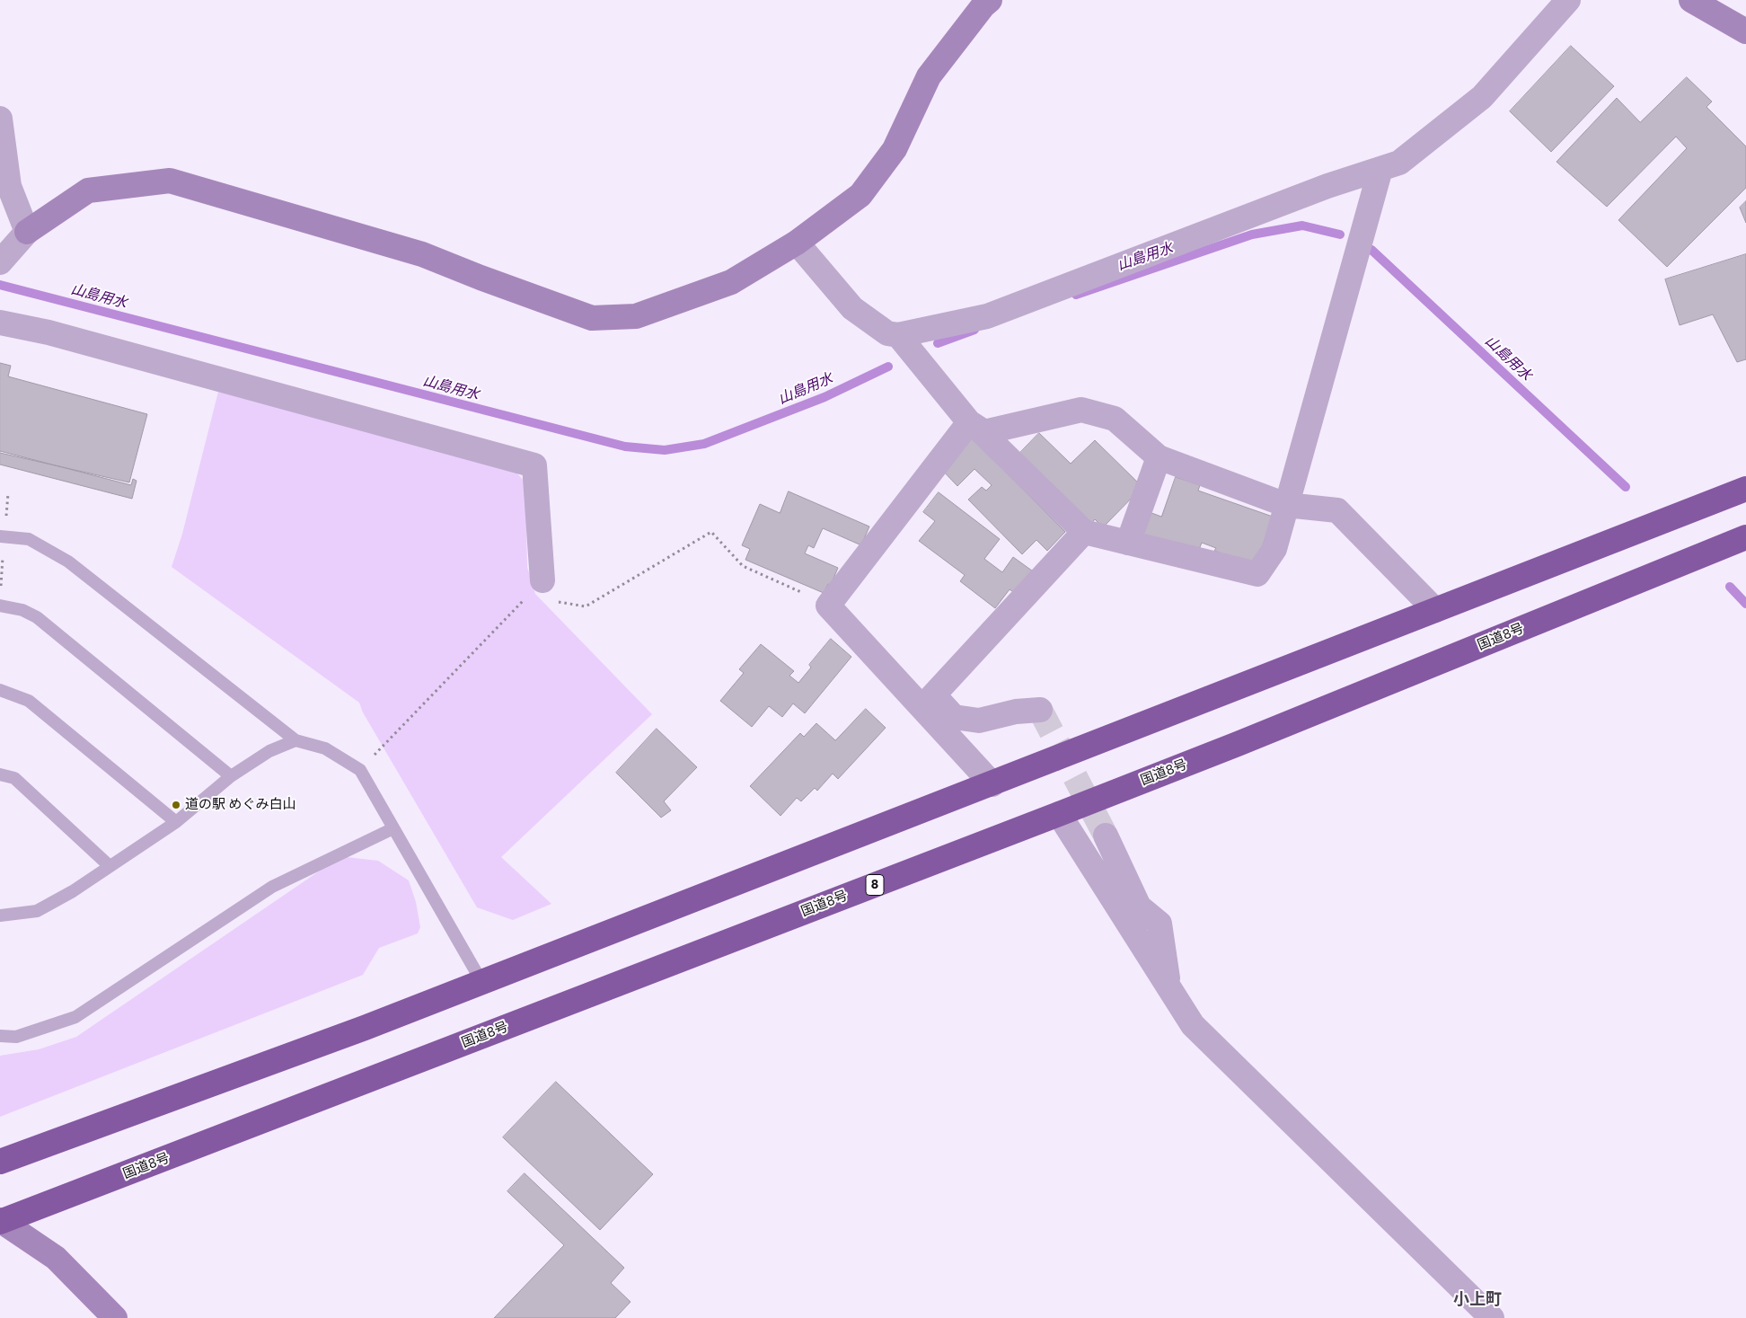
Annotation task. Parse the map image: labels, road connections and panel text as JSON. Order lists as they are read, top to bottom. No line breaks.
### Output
{"streets":{"highway":["国道8号","8"]},"districts":["小上町"],"water":["山島用水"],"places":["道の駅 めぐみ白山"]}
